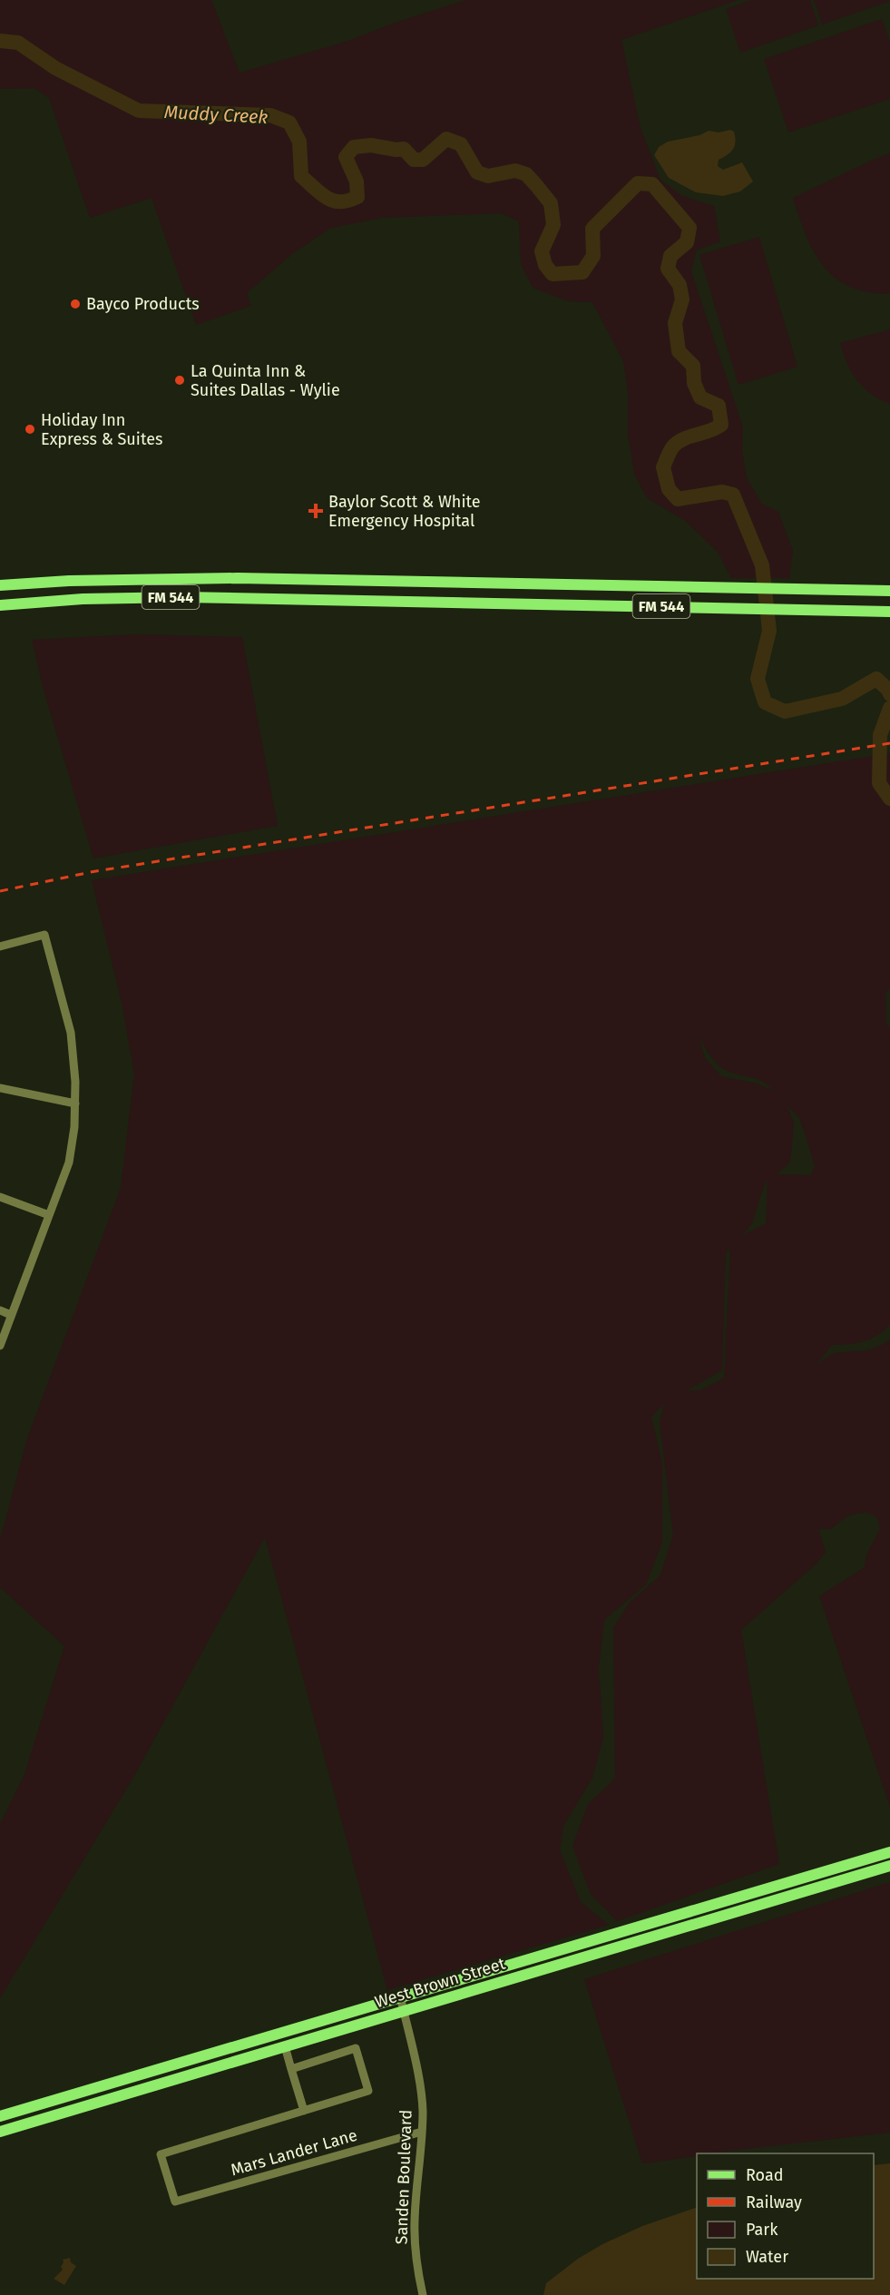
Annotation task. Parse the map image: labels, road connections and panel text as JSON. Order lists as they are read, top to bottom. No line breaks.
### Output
{"streets":{"main road":["FM 544","West Brown Street"],"street":["Mars Lander Lane","Sanden Boulevard"]},"crossings":[["West Brown Street","Sanden Boulevard"],["Mars Lander Lane","Sanden Boulevard"]],"water":["Muddy Creek"],"places":{"other":["Bayco Products","La Quinta Inn & Suites Dallas - Wylie","Holiday Inn Express & Suites"],"health":["Baylor Scott & White Emergency Hospital"]},"legend":["Road","Railway","Park","Water"]}
